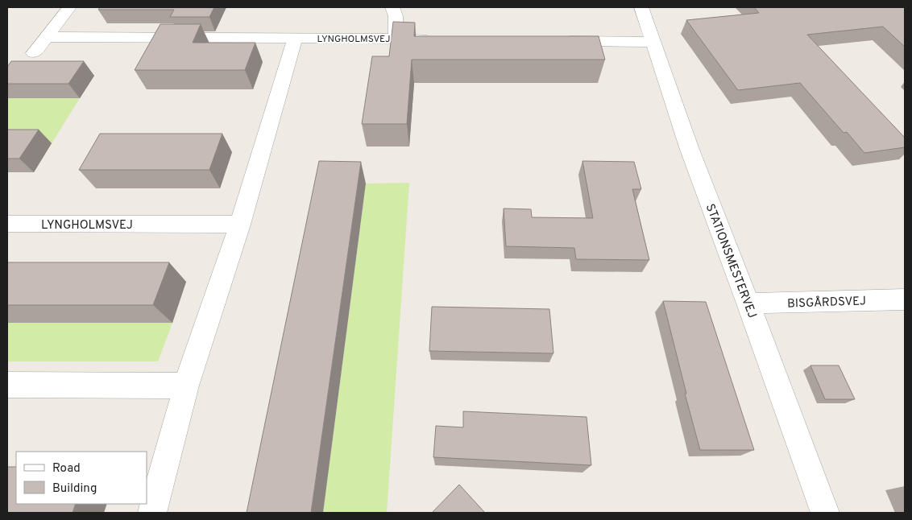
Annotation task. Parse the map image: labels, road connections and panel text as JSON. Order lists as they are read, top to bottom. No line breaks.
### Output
{"streets":{"street":["LYNGHOLMSVEJ","STATIONSMESTERVEJ","BISGÅRDSVEJ"]},"crossings":[["STATIONSMESTERVEJ","BISGÅRDSVEJ"]],"legend":["Road","Building"]}
